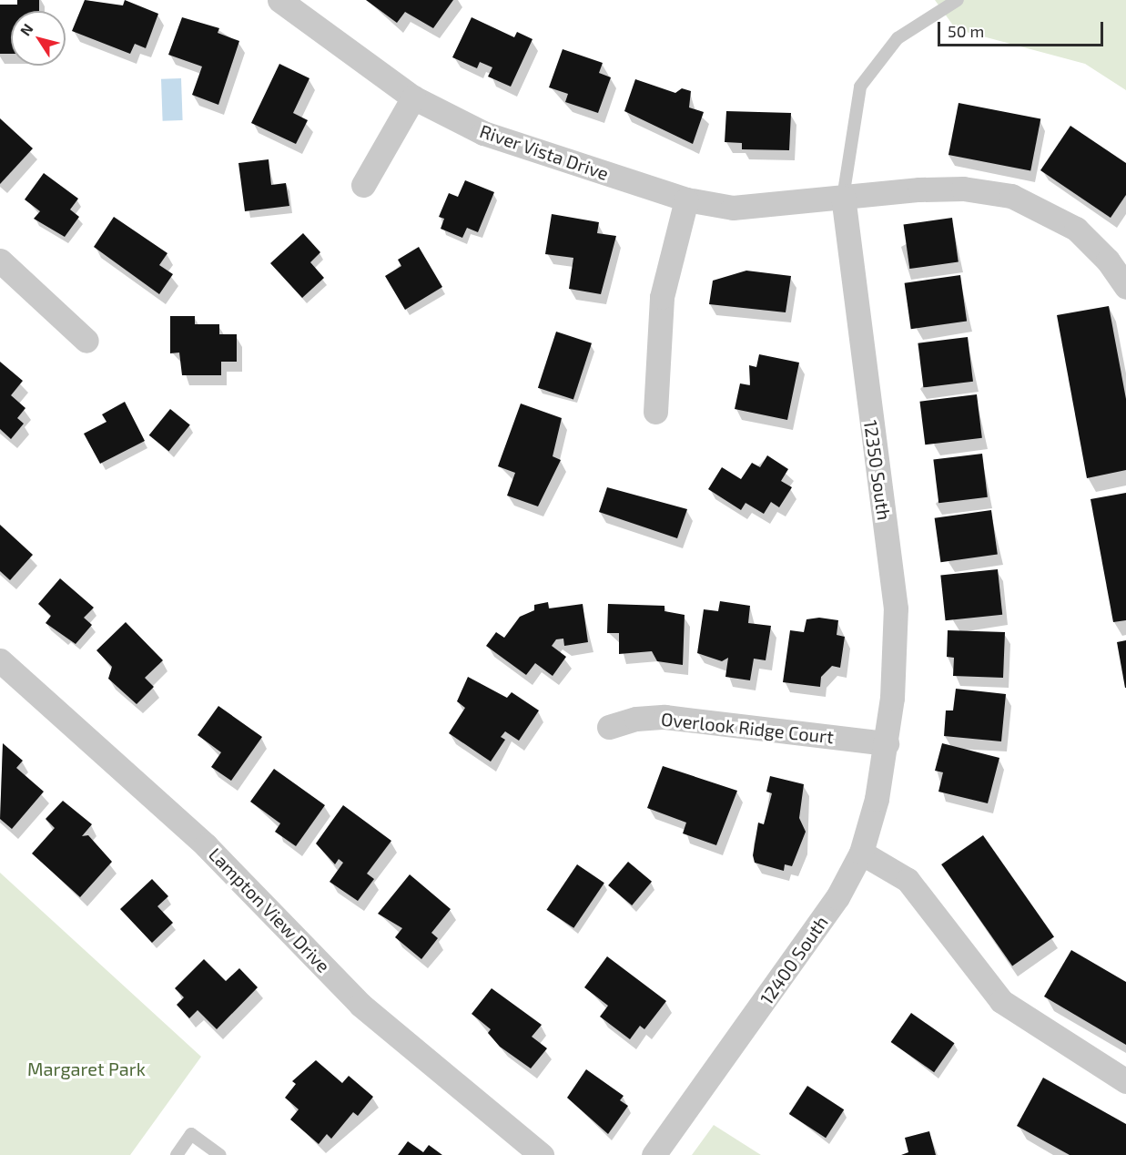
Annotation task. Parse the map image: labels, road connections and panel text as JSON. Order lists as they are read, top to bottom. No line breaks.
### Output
{"streets":{"street":["River Vista Drive","12350 South","Overlook Ridge Court","Lampton View Drive","12400 South"]},"crossings":[["River Vista Drive","12350 South"],["12350 South","Overlook Ridge Court"],["12350 South","12400 South"],["Overlook Ridge Court","12400 South"]],"parks":["Margaret Park"],"scale_bar":"50 m","north":"top left"}
